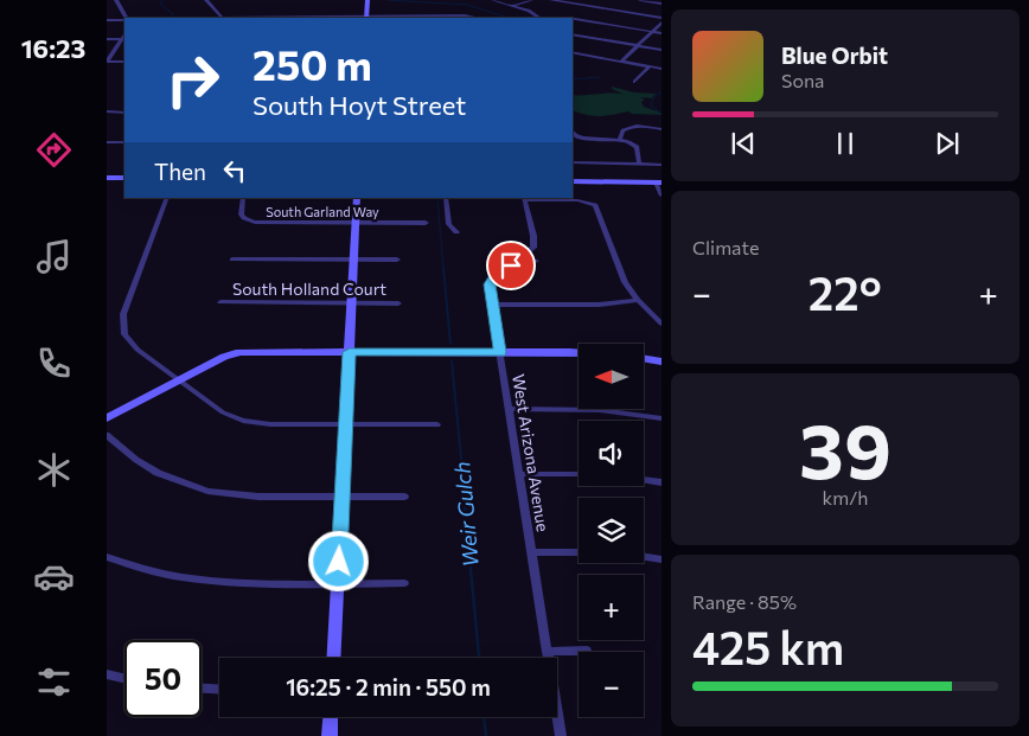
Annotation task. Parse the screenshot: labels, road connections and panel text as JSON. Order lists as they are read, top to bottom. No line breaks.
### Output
{"streets":{"street":["South Garland Way","South Holland Court","West Arizona Avenue"]},"water":["Weir Gulch"],"north":"left","page":{"tabs":"16:23","turn":["250 m","South Hoyt Street"],"song":["Blue Orbit","Sona"],"then":"Then","tile":["Climate",["39","km/h"],["Range · 85%","425 km"]],"heat":["−","22°","+"],"map_buttons":["+","−"],"limit":"50","trip":"16:25 · 2 min · 550 m"}}
